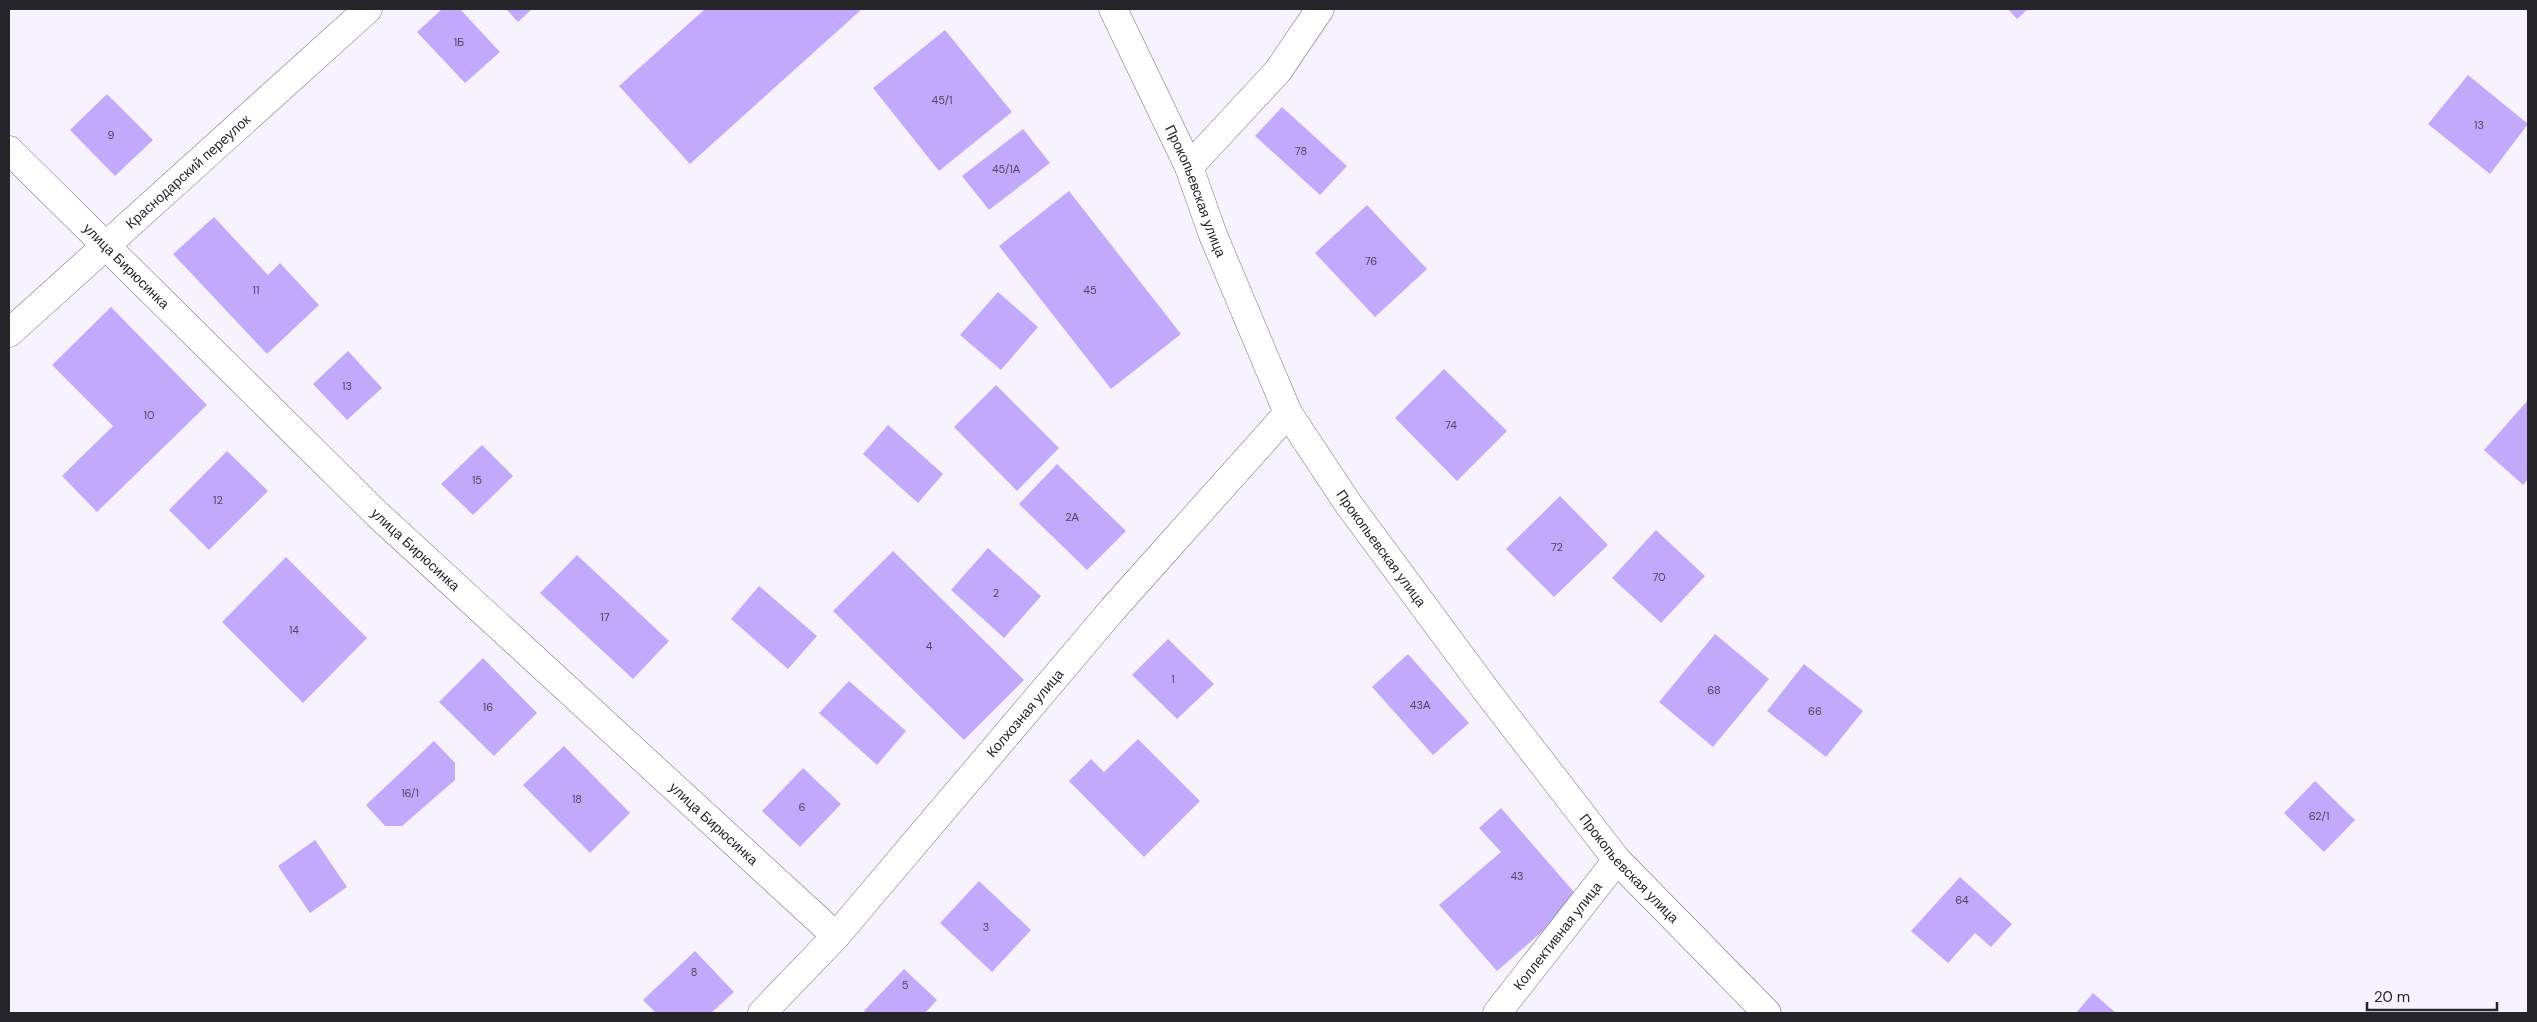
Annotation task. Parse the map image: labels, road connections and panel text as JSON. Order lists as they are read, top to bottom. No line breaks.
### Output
{"streets":{"street":["Краснодарский переулок","Прокопьевская улица","улица Бирюсинка","Колхозная улица","Коллективная улица"]},"crossings":[["Краснодарский переулок","улица Бирюсинка"],["Прокопьевская улица","Колхозная улица"],["Прокопьевская улица","Коллективная улица"],["улица Бирюсинка","Колхозная улица"]],"house_numbers":["1Б","45/1","13","9","78","45/1А","76","11","45","13","10","74","15","12","2А","72","70","2","17","14","4","1","68","43А","16","66","16/1","18","6","62/1","43","64","3","8","5"],"scale_bar":"20 m"}
